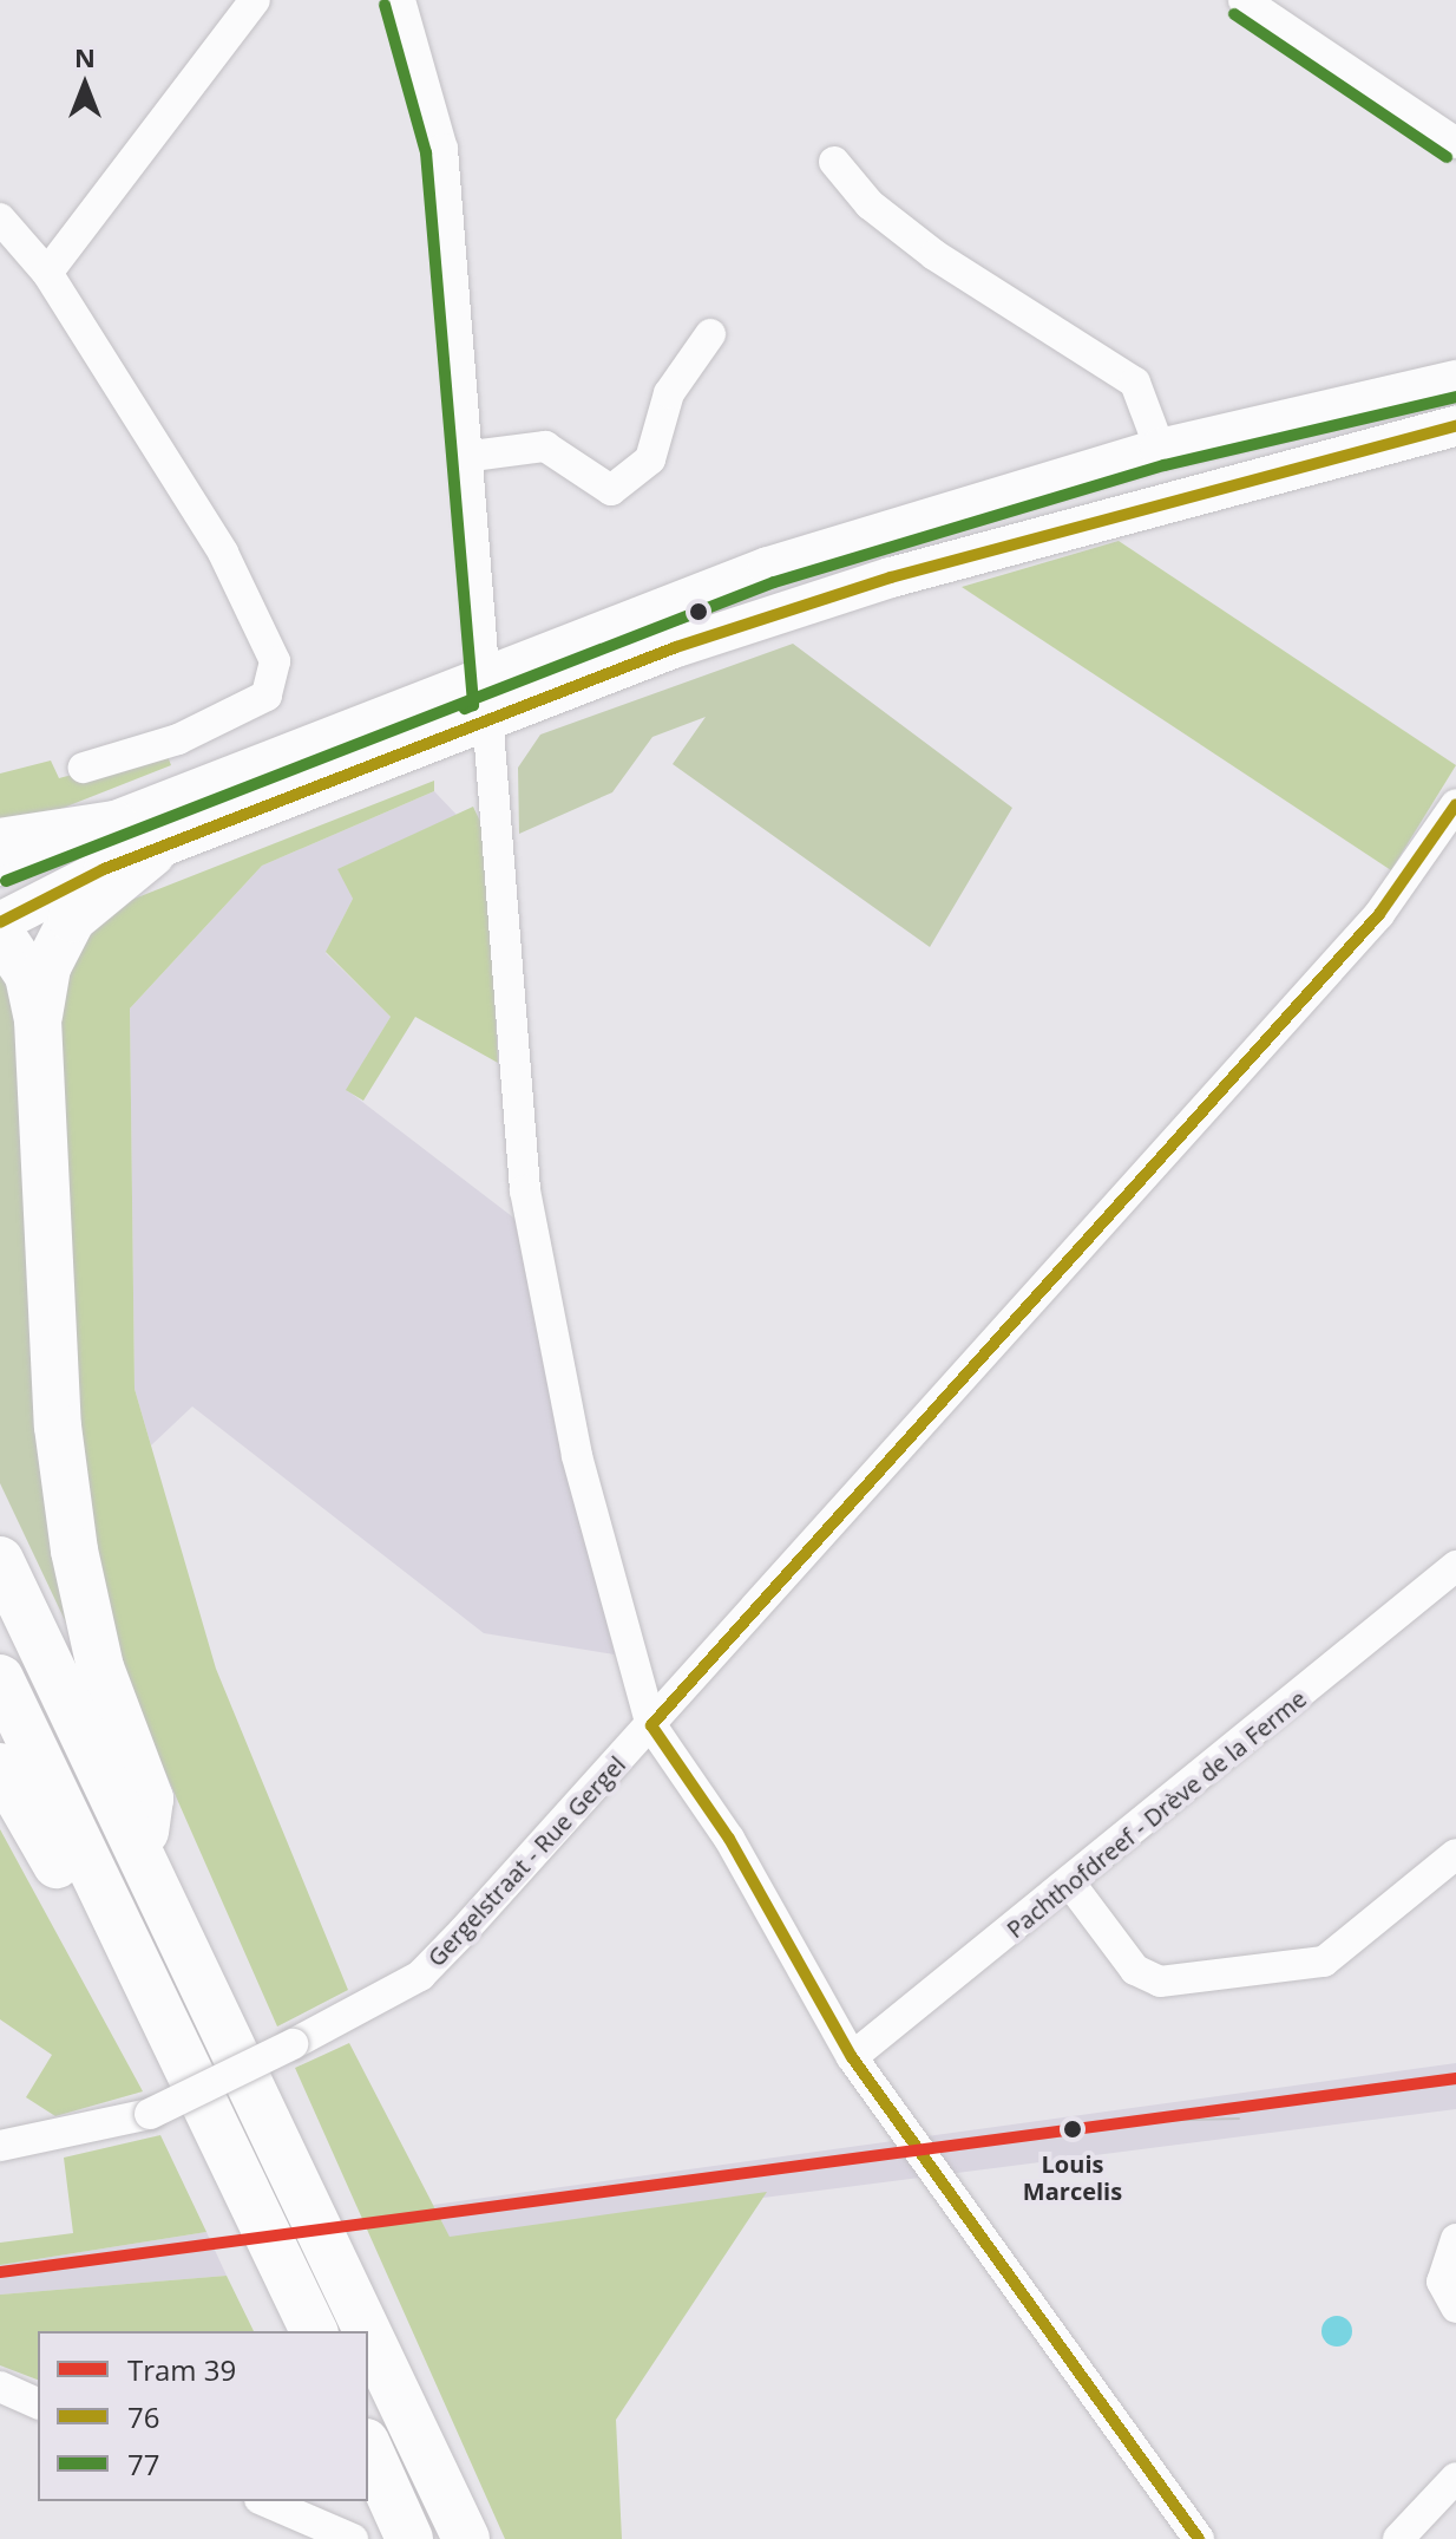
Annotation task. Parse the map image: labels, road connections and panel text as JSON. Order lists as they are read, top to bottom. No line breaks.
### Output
{"streets":{"street":["Pachthofdreef - Drève de la Ferme","Gergelstraat - Rue Gergel"]},"places":["Louis Marcelis"],"lines":["transit line 77","transit line 76","tram line 39"],"legend":["Tram 39","76","77"],"north":"top"}
